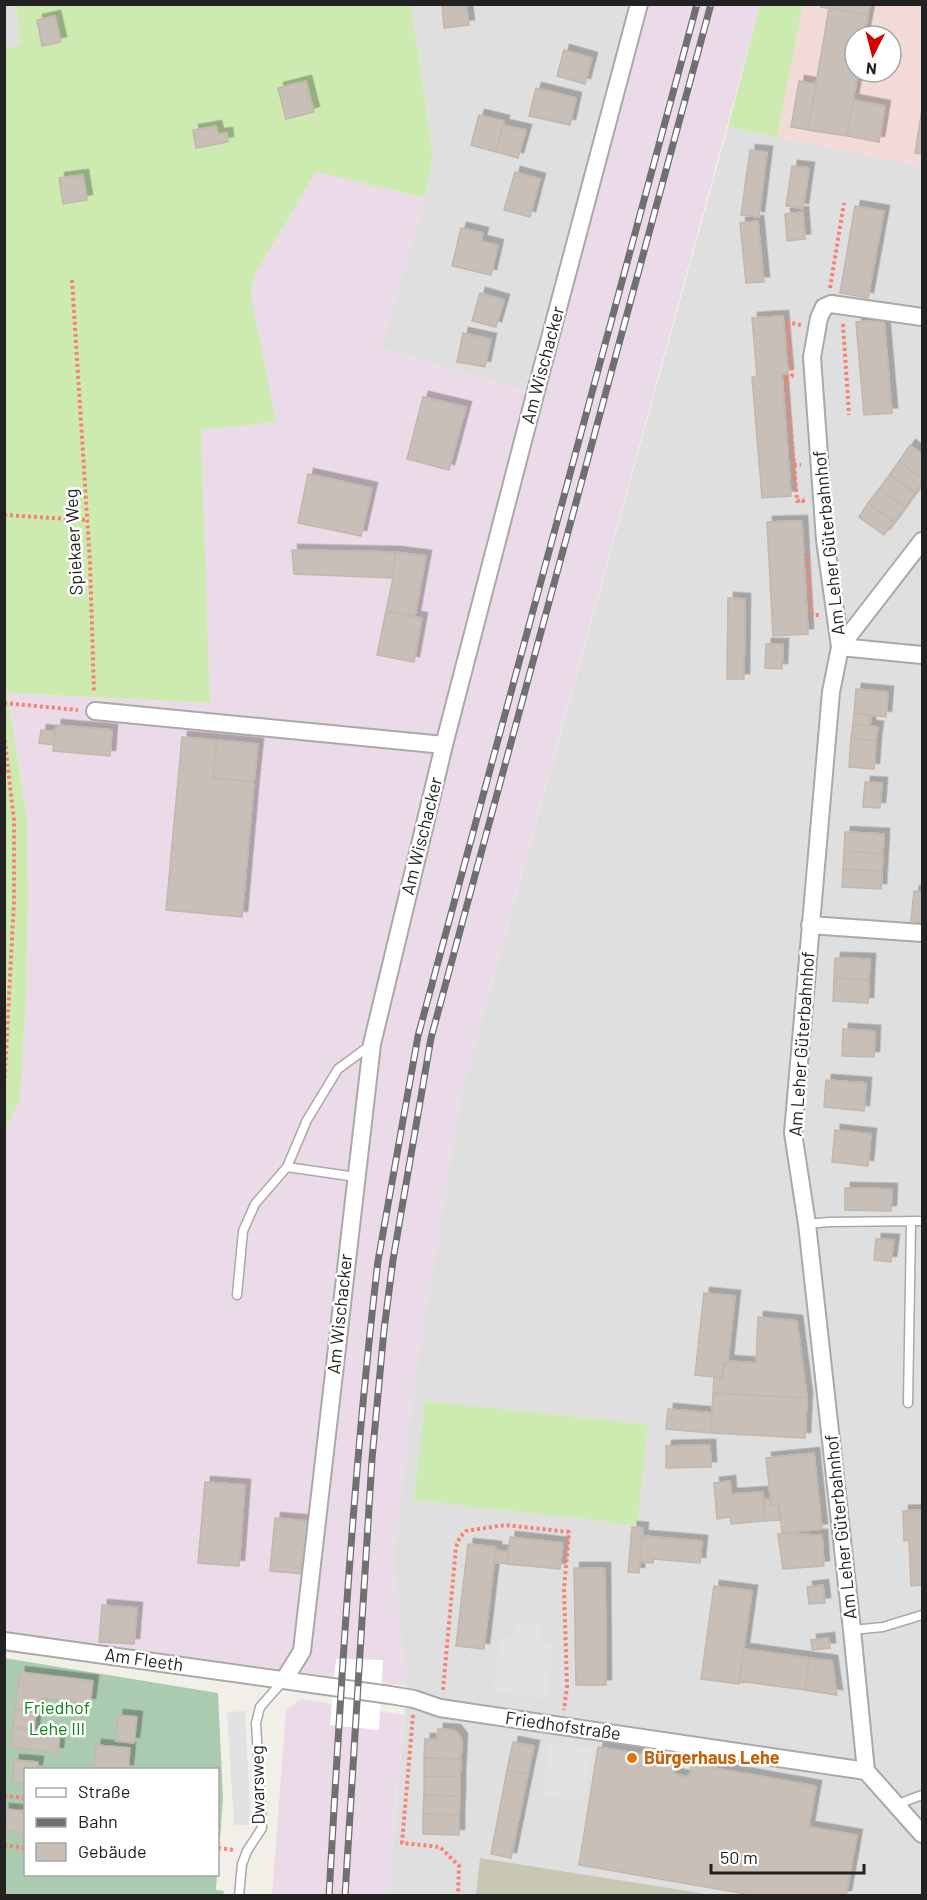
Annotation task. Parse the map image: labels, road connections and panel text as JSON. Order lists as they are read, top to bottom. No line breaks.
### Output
{"streets":{"street":["Am Wischacker","Am Leher Güterbahnhof","Am Fleeth","Friedhofstraße"],"lane":["Dwarsweg"],"path":["Spiekaer Weg"]},"crossings":[["Am Wischacker","Am Fleeth"],["Am Wischacker","Friedhofstraße"],["Am Wischacker","Dwarsweg"],["Am Leher Güterbahnhof","Friedhofstraße"],["Am Fleeth","Friedhofstraße"],["Am Fleeth","Dwarsweg"],["Friedhofstraße","Dwarsweg"]],"parks":["Friedhof Lehe III"],"places":["Bürgerhaus Lehe"],"legend":["Straße","Bahn","Gebäude"],"scale_bar":"50 m","north":"bottom"}
